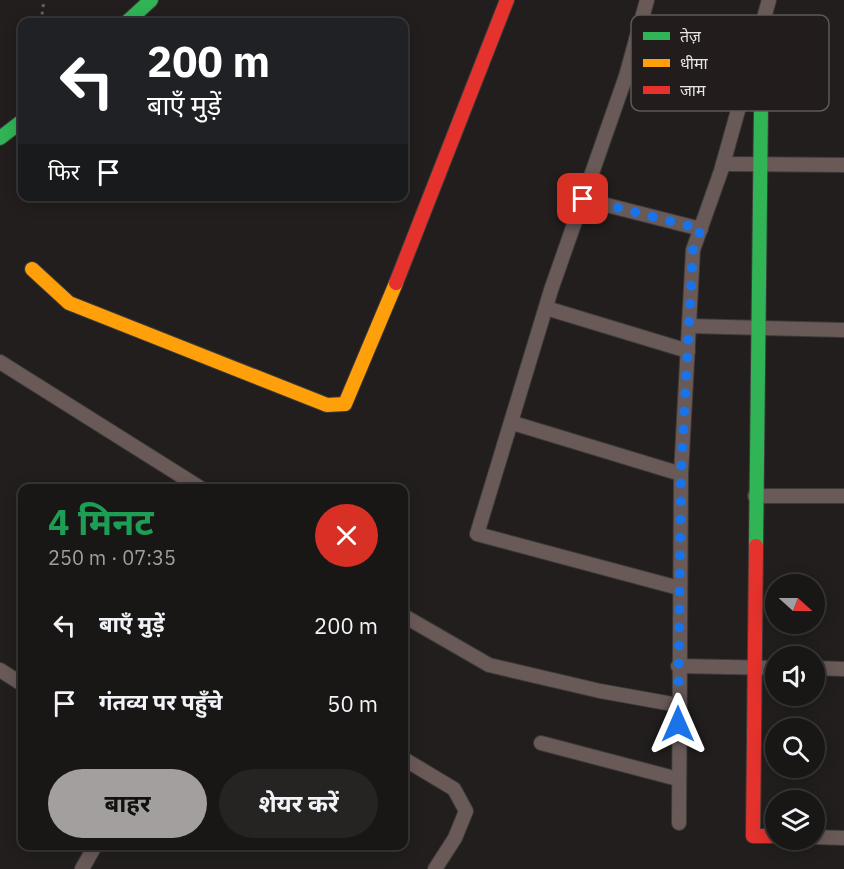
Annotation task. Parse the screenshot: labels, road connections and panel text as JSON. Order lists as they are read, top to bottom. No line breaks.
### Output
{"legend":["तेज़","धीमा","जाम"],"north":"right","page":{"turn":["200 m","बाएँ मुड़ें"],"then":"फिर","heading":["4 मिनट","250 m · 07:35"],"list":[{"name":"बाएँ मुड़ें","value":"200 m"},{"name":"गंतव्य पर पहुँचे","value":"50 m"}],"buttons":["बाहर","शेयर करें"]}}
